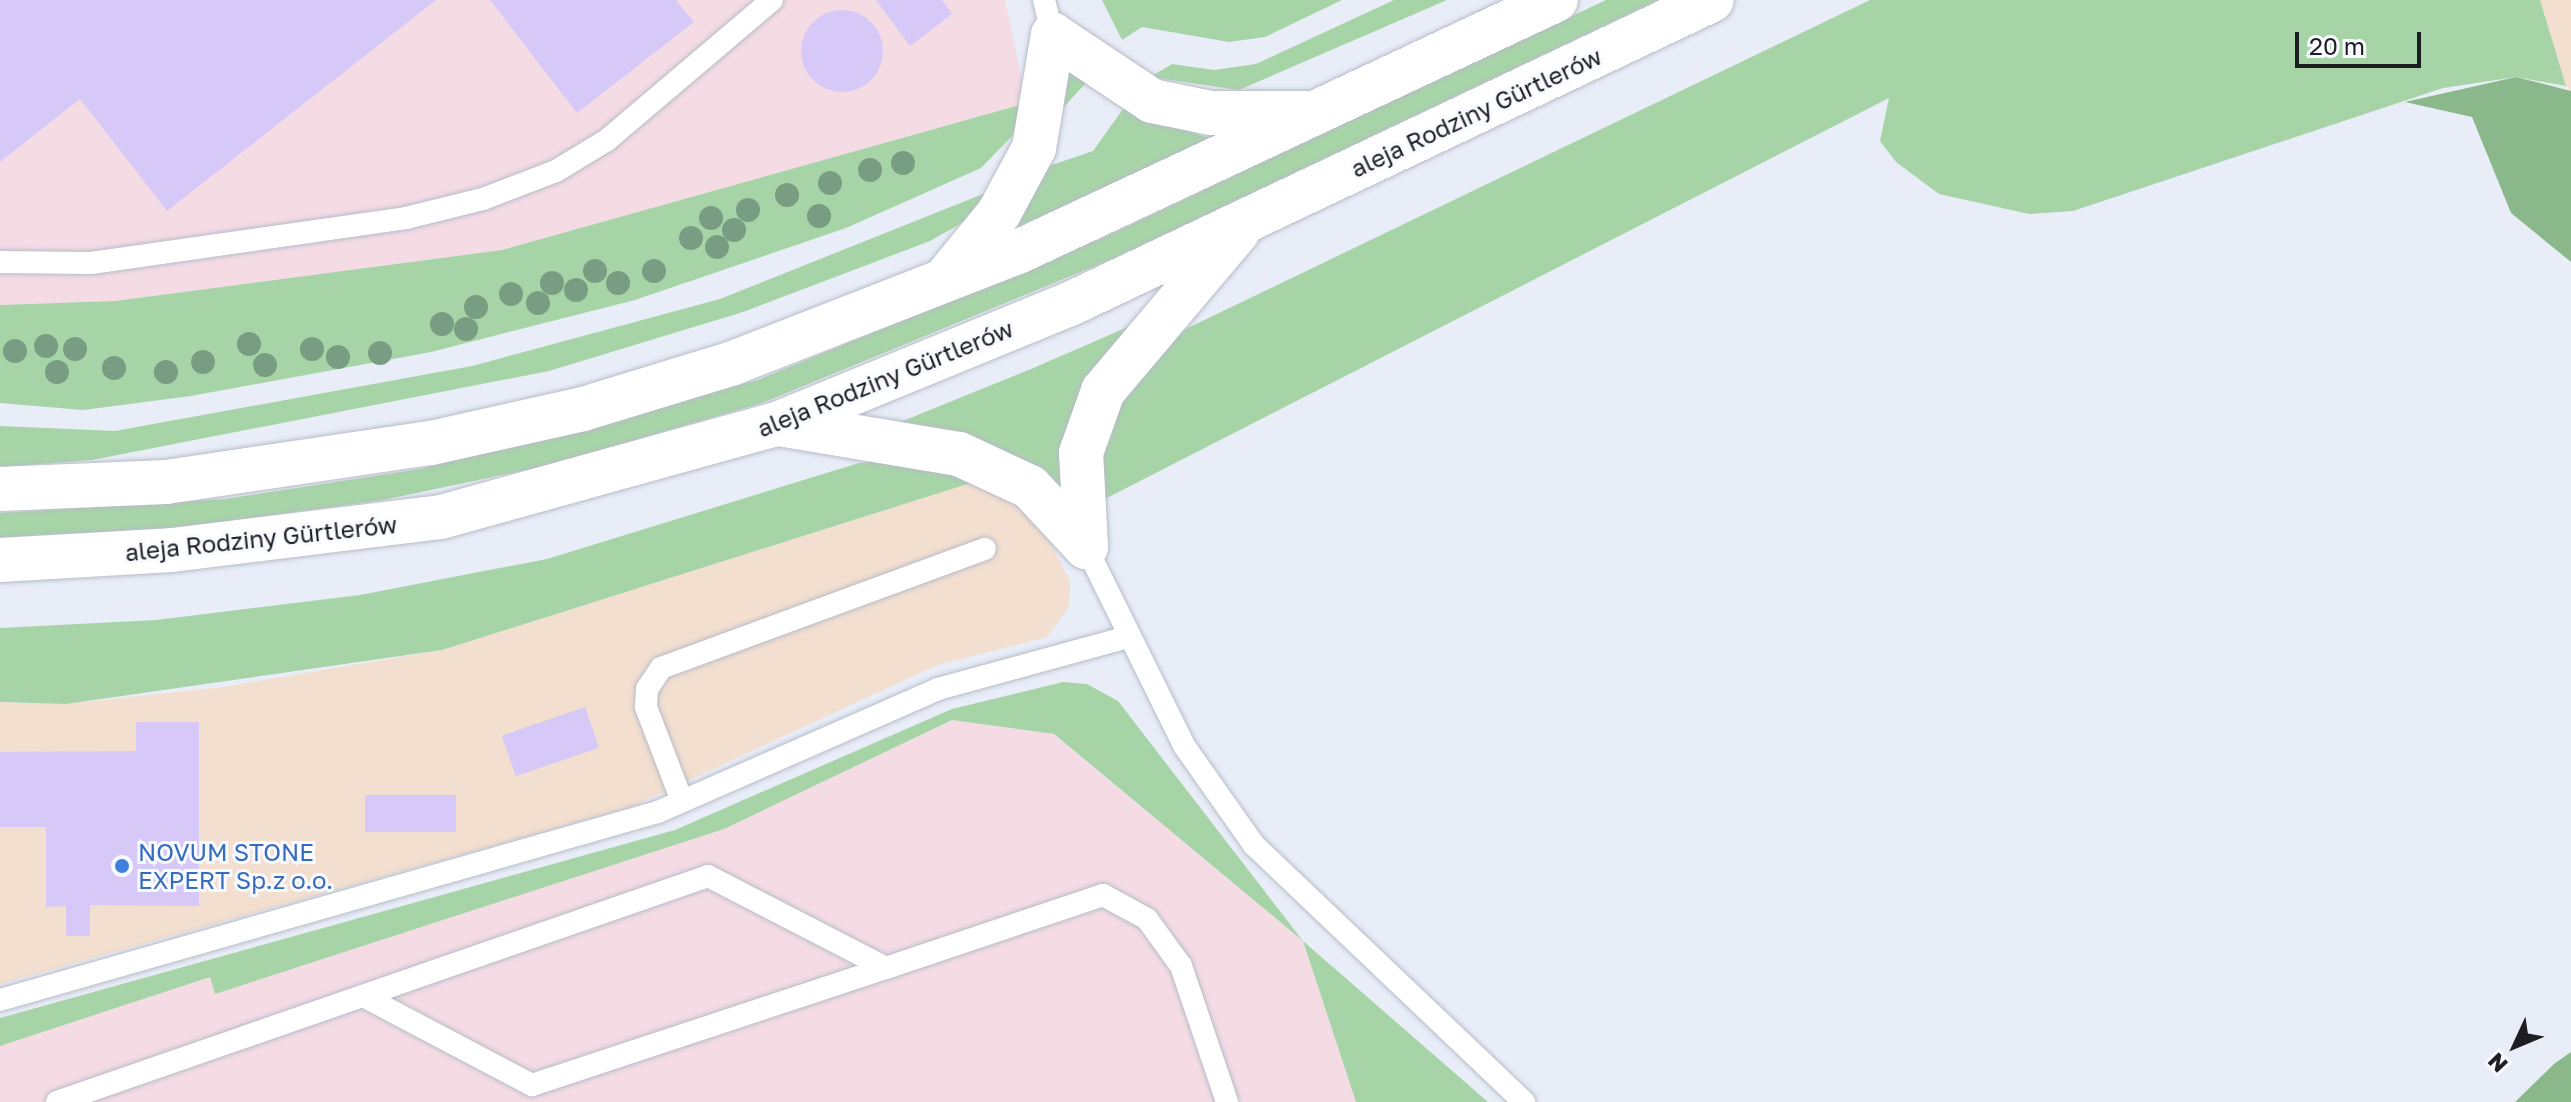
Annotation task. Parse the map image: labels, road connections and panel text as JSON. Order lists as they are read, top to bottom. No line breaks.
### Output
{"streets":{"main road":["aleja Rodziny Gürtlerów"]},"places":["NOVUM STONE EXPERT Sp.z o.o."],"scale_bar":"20 m","north":"bottom left"}
